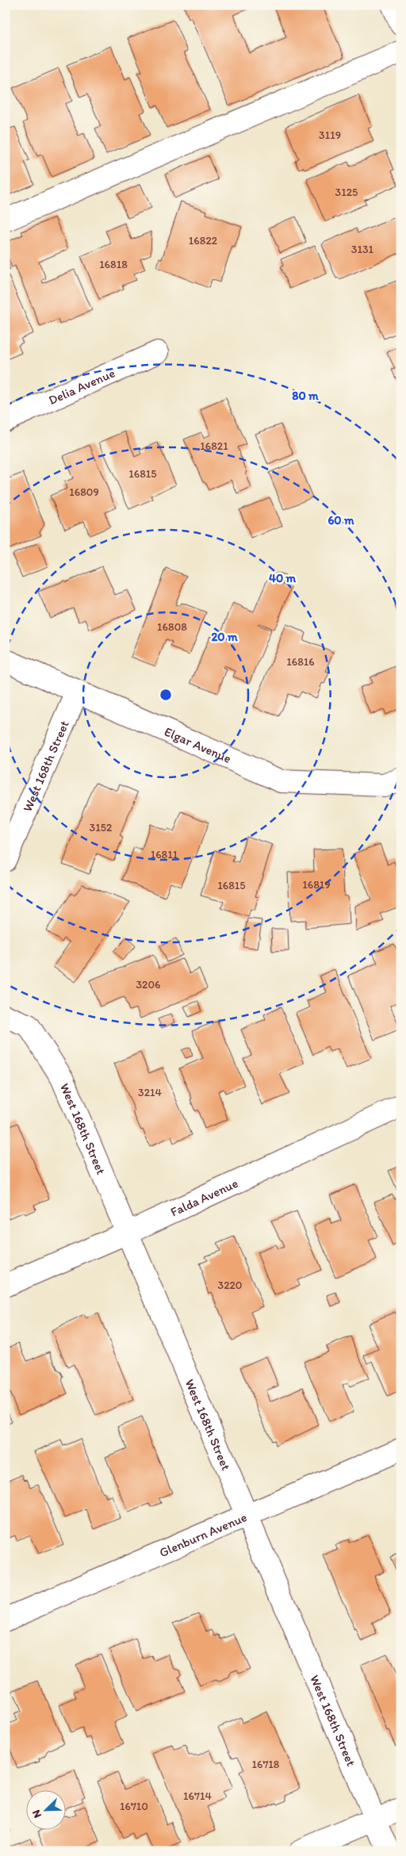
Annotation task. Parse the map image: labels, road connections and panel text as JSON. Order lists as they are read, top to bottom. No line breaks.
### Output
{"streets":{"street":["Delia Avenue","Elgar Avenue","West 168th Street","Falda Avenue","Glenburn Avenue"]},"crossings":[["Elgar Avenue","West 168th Street"],["West 168th Street","Falda Avenue"],["West 168th Street","Glenburn Avenue"]],"house_numbers":["3119","3125","16822","3131","16818","16821","16815","16809","16808","16816","3152","16811","16819","16815","3206","3214","3220","16718","16714","16710"],"north":"bottom left","rings":["80 m","60 m","40 m","20 m"]}
